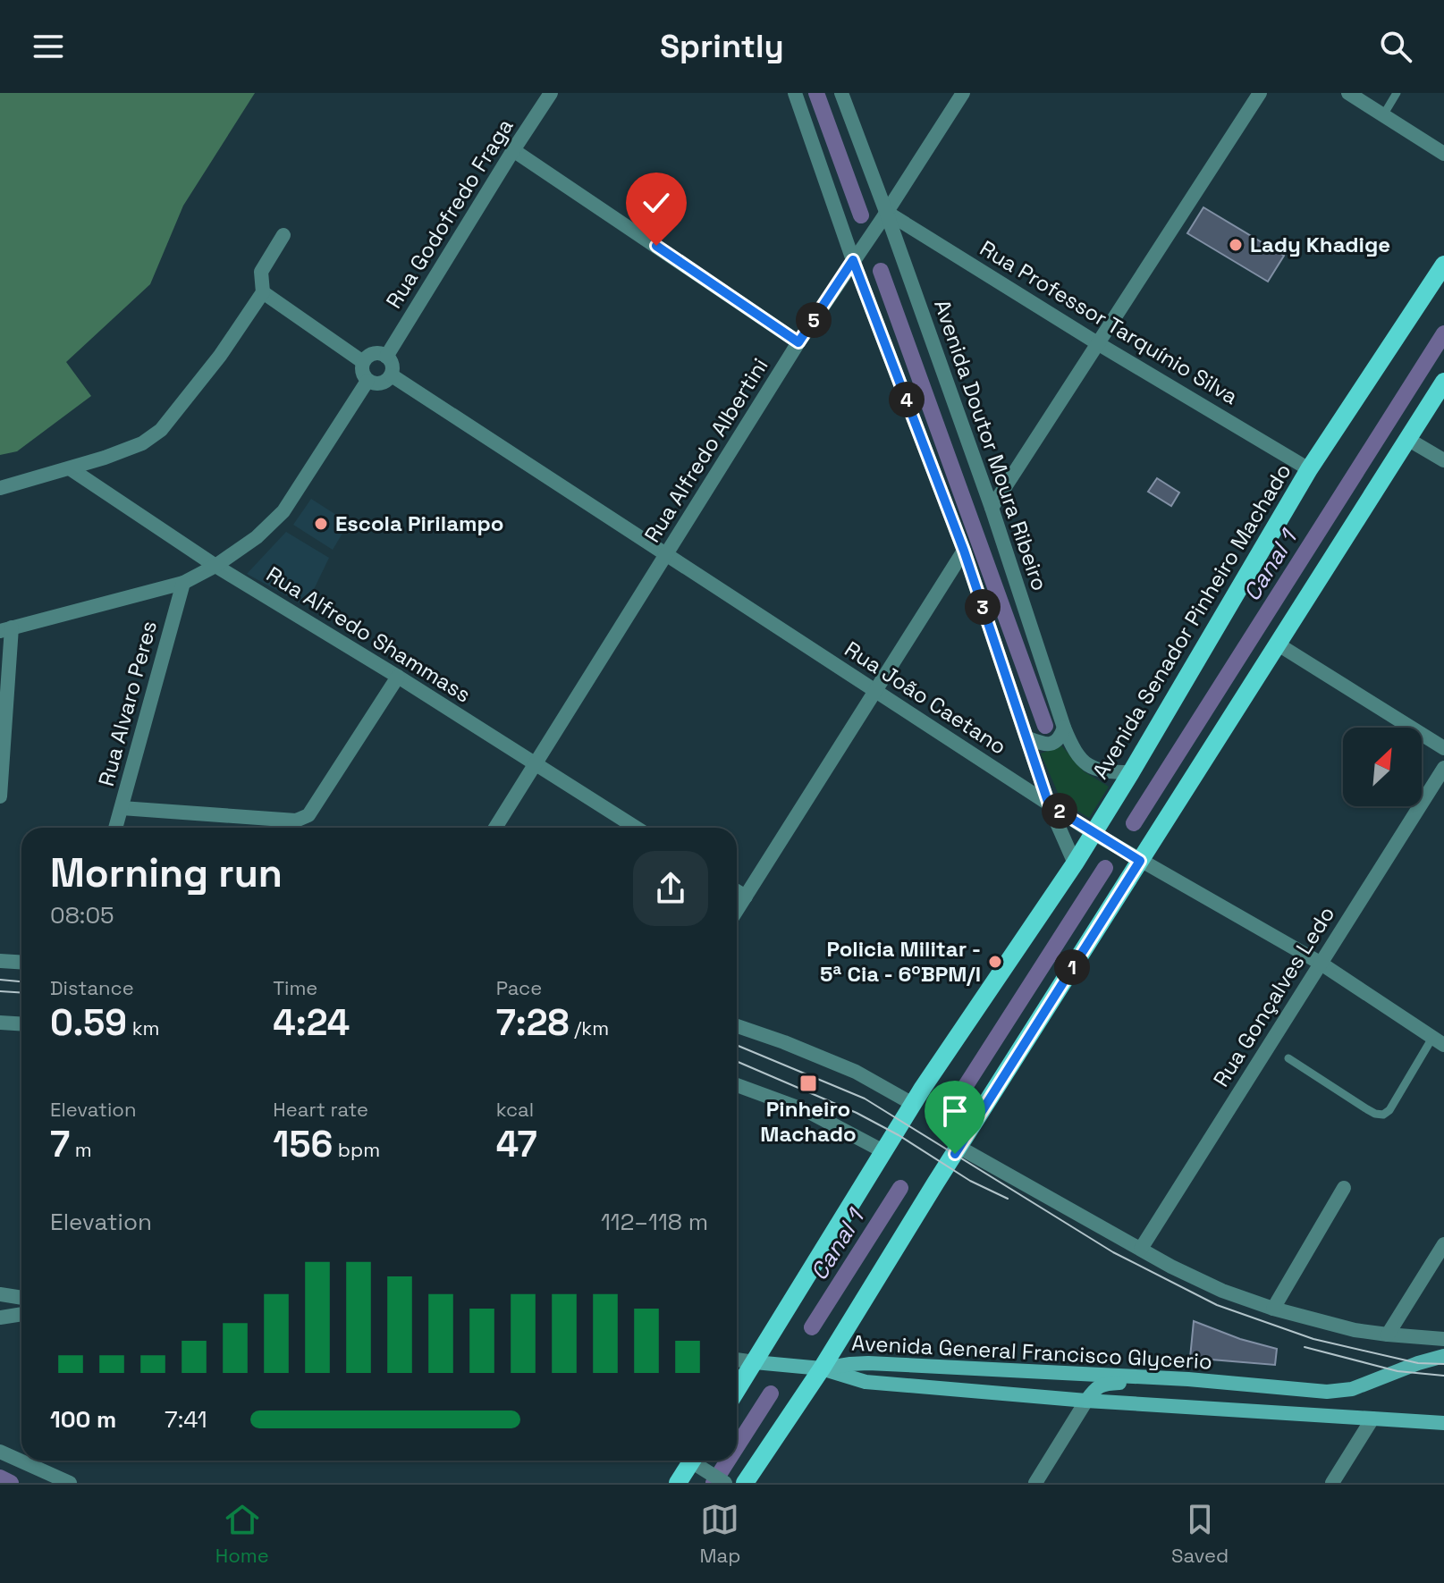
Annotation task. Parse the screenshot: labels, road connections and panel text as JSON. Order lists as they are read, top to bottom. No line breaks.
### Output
{"streets":{"main road":["Avenida Senador Pinheiro Machado","Avenida General Francisco Glycerio"],"street":["Rua Godofredo Fraga","Rua Professor Tarquínio Silva","Avenida Doutor Moura Ribeiro","Rua Alfredo Albertini","Rua Alfredo Shammass","Rua João Caetano","Rua Alvaro Peres","Rua Gonçalves Ledo"]},"crossings":[["Rua Godofredo Fraga","Rua João Caetano"],["Rua Professor Tarquínio Silva","Avenida Doutor Moura Ribeiro"],["Rua Professor Tarquínio Silva","Rua Alfredo Albertini"],["Rua Professor Tarquínio Silva","Avenida Senador Pinheiro Machado"],["Avenida Doutor Moura Ribeiro","Rua Alfredo Albertini"],["Avenida Doutor Moura Ribeiro","Avenida Senador Pinheiro Machado"],["Rua Alfredo Albertini","Rua Alfredo Shammass"],["Rua Alfredo Albertini","Rua João Caetano"],["Avenida Senador Pinheiro Machado","Rua João Caetano"],["Rua João Caetano","Rua Gonçalves Ledo"]],"water":["Canal 1"],"places":{"other":["Lady Khadige","Escola Pirilampo","Policia Militar - 5ª Cia - 6ºBPM/I"],"transit":["Pinheiro Machado"]},"north":"top right","page":{"header":"Sprintly","pins":["5","4","3","2","1"],"heading":["Morning run","08:05"],"stats":[["Distance","0.59 km"],["Time","4:24"],["Pace","7:28 /km"],["Elevation","7 m"],["Heart rate","156 bpm"],["kcal","47"]],"chart":["Elevation","112–118 m"],"list":[{"name":"100 m","note":"7:41"}],"tabs":["Home","Map","Saved"]}}
